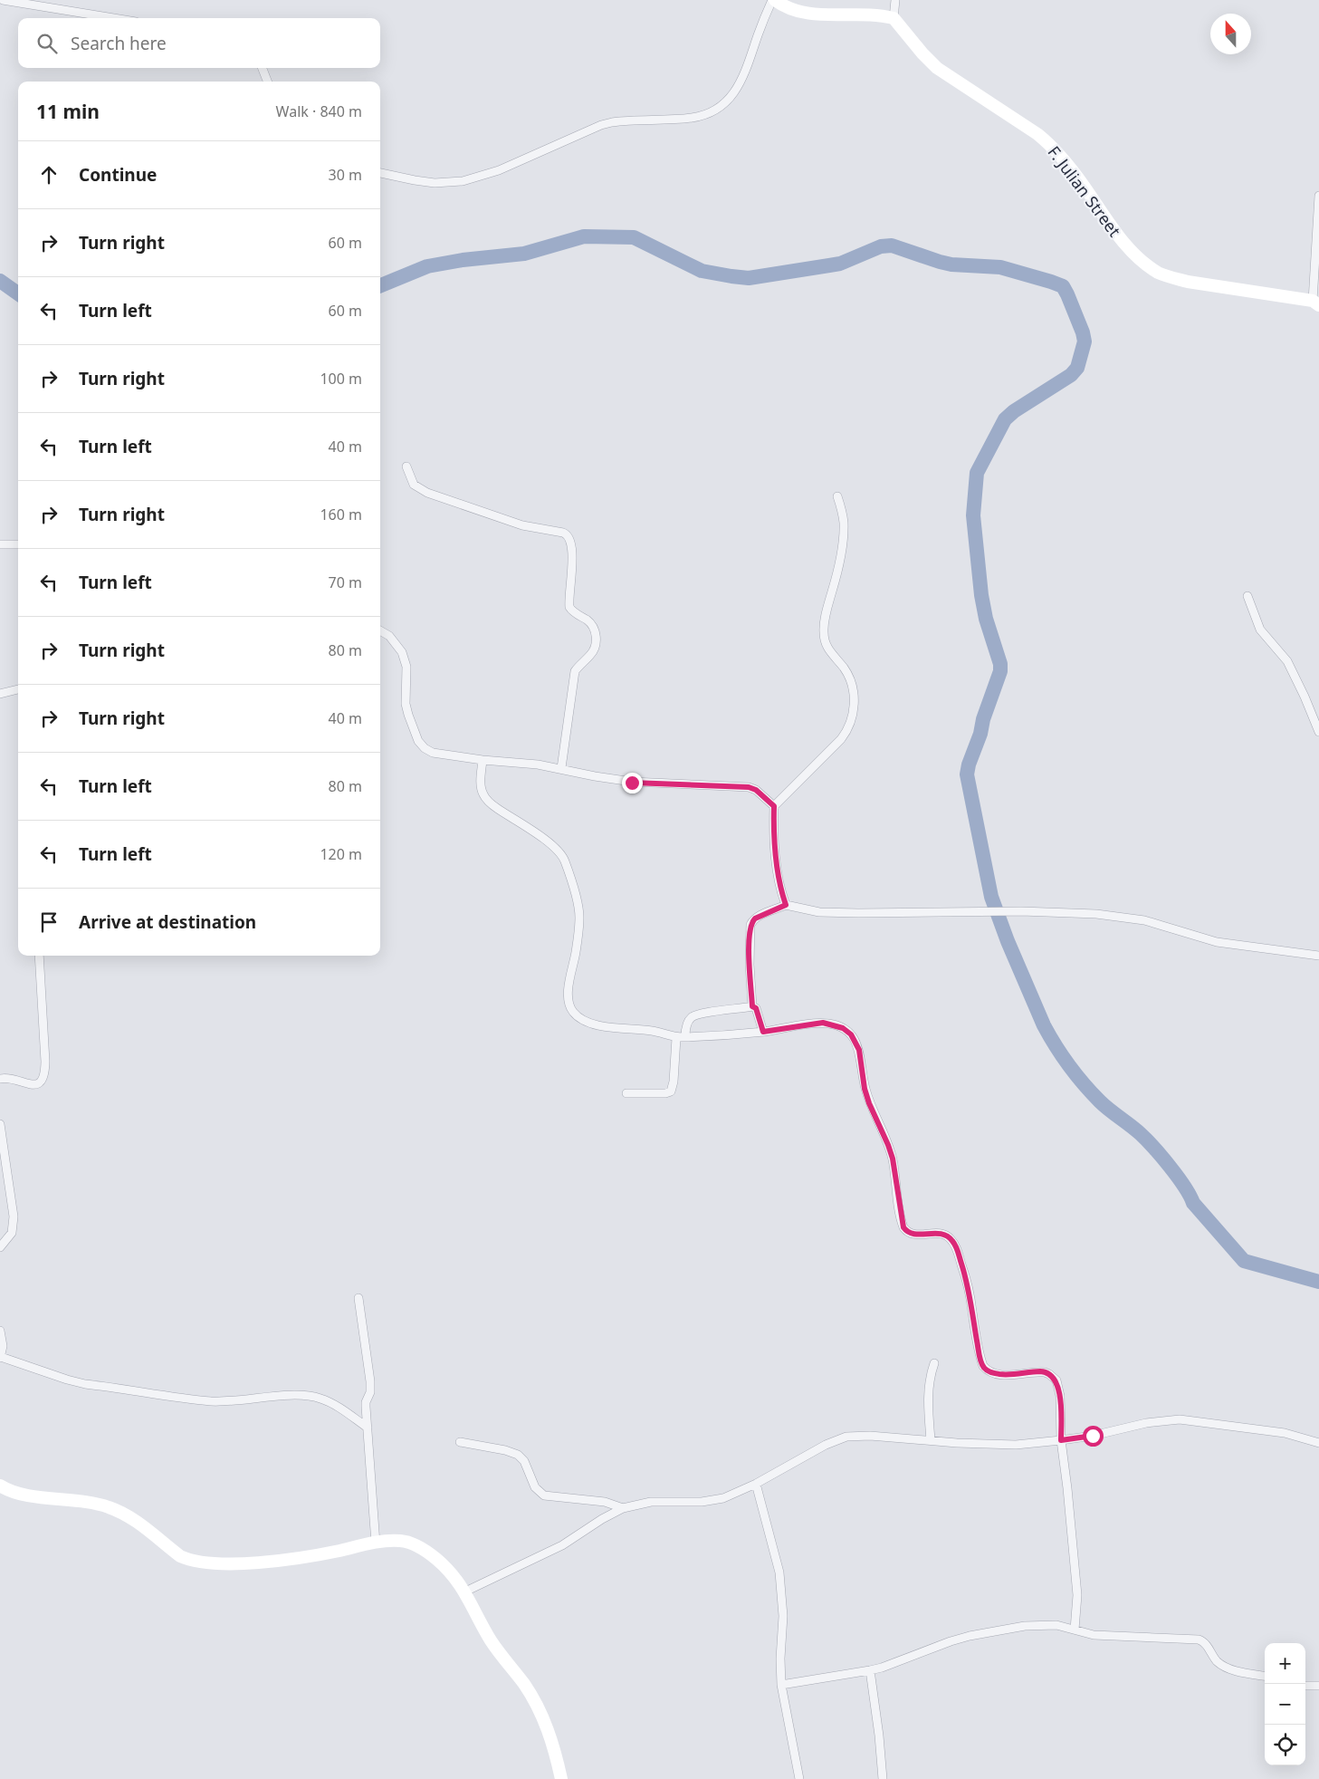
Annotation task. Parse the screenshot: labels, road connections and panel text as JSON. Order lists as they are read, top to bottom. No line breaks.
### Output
{"streets":{"street":["F. Julian Street"]},"north":"top","page":{"search":"Search here","heading":["11 min","Walk · 840 m"],"list":[["Continue","30 m"],["Turn right","60 m"],["Turn left","60 m"],["Turn right","100 m"],["Turn left","40 m"],["Turn right","160 m"],["Turn left","70 m"],["Turn right","80 m"],["Turn right","40 m"],["Turn left","80 m"],["Turn left","120 m"],"Arrive at destination"],"map_buttons":["+","−"]}}
